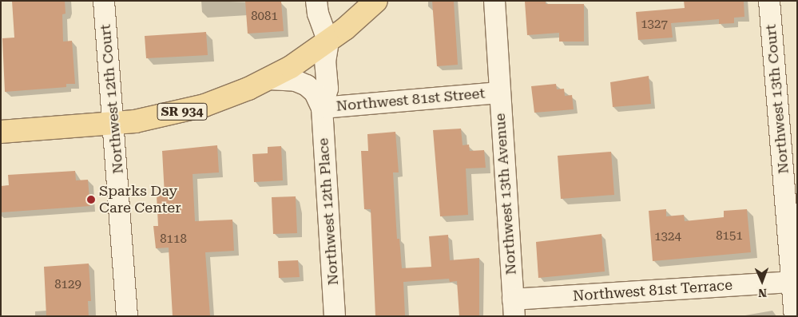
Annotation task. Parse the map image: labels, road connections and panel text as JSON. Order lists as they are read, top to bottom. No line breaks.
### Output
{"streets":{"main road":["SR 934"],"street":["Northwest 12th Court","Northwest 13th Court","Northwest 81st Street","Northwest 13th Avenue","Northwest 12th Place","Northwest 81st Terrace"]},"crossings":[["Northwest 12th Court","SR 934"],["Northwest 13th Court","Northwest 81st Terrace"],["Northwest 81st Street","Northwest 13th Avenue"],["Northwest 81st Street","Northwest 12th Place"],["SR 934","Northwest 12th Place"],["Northwest 13th Avenue","Northwest 81st Terrace"]],"places":["Sparks Day Care Center"],"house_numbers":["8081","1327","8151","1324","8118","8129"],"north":"bottom"}
